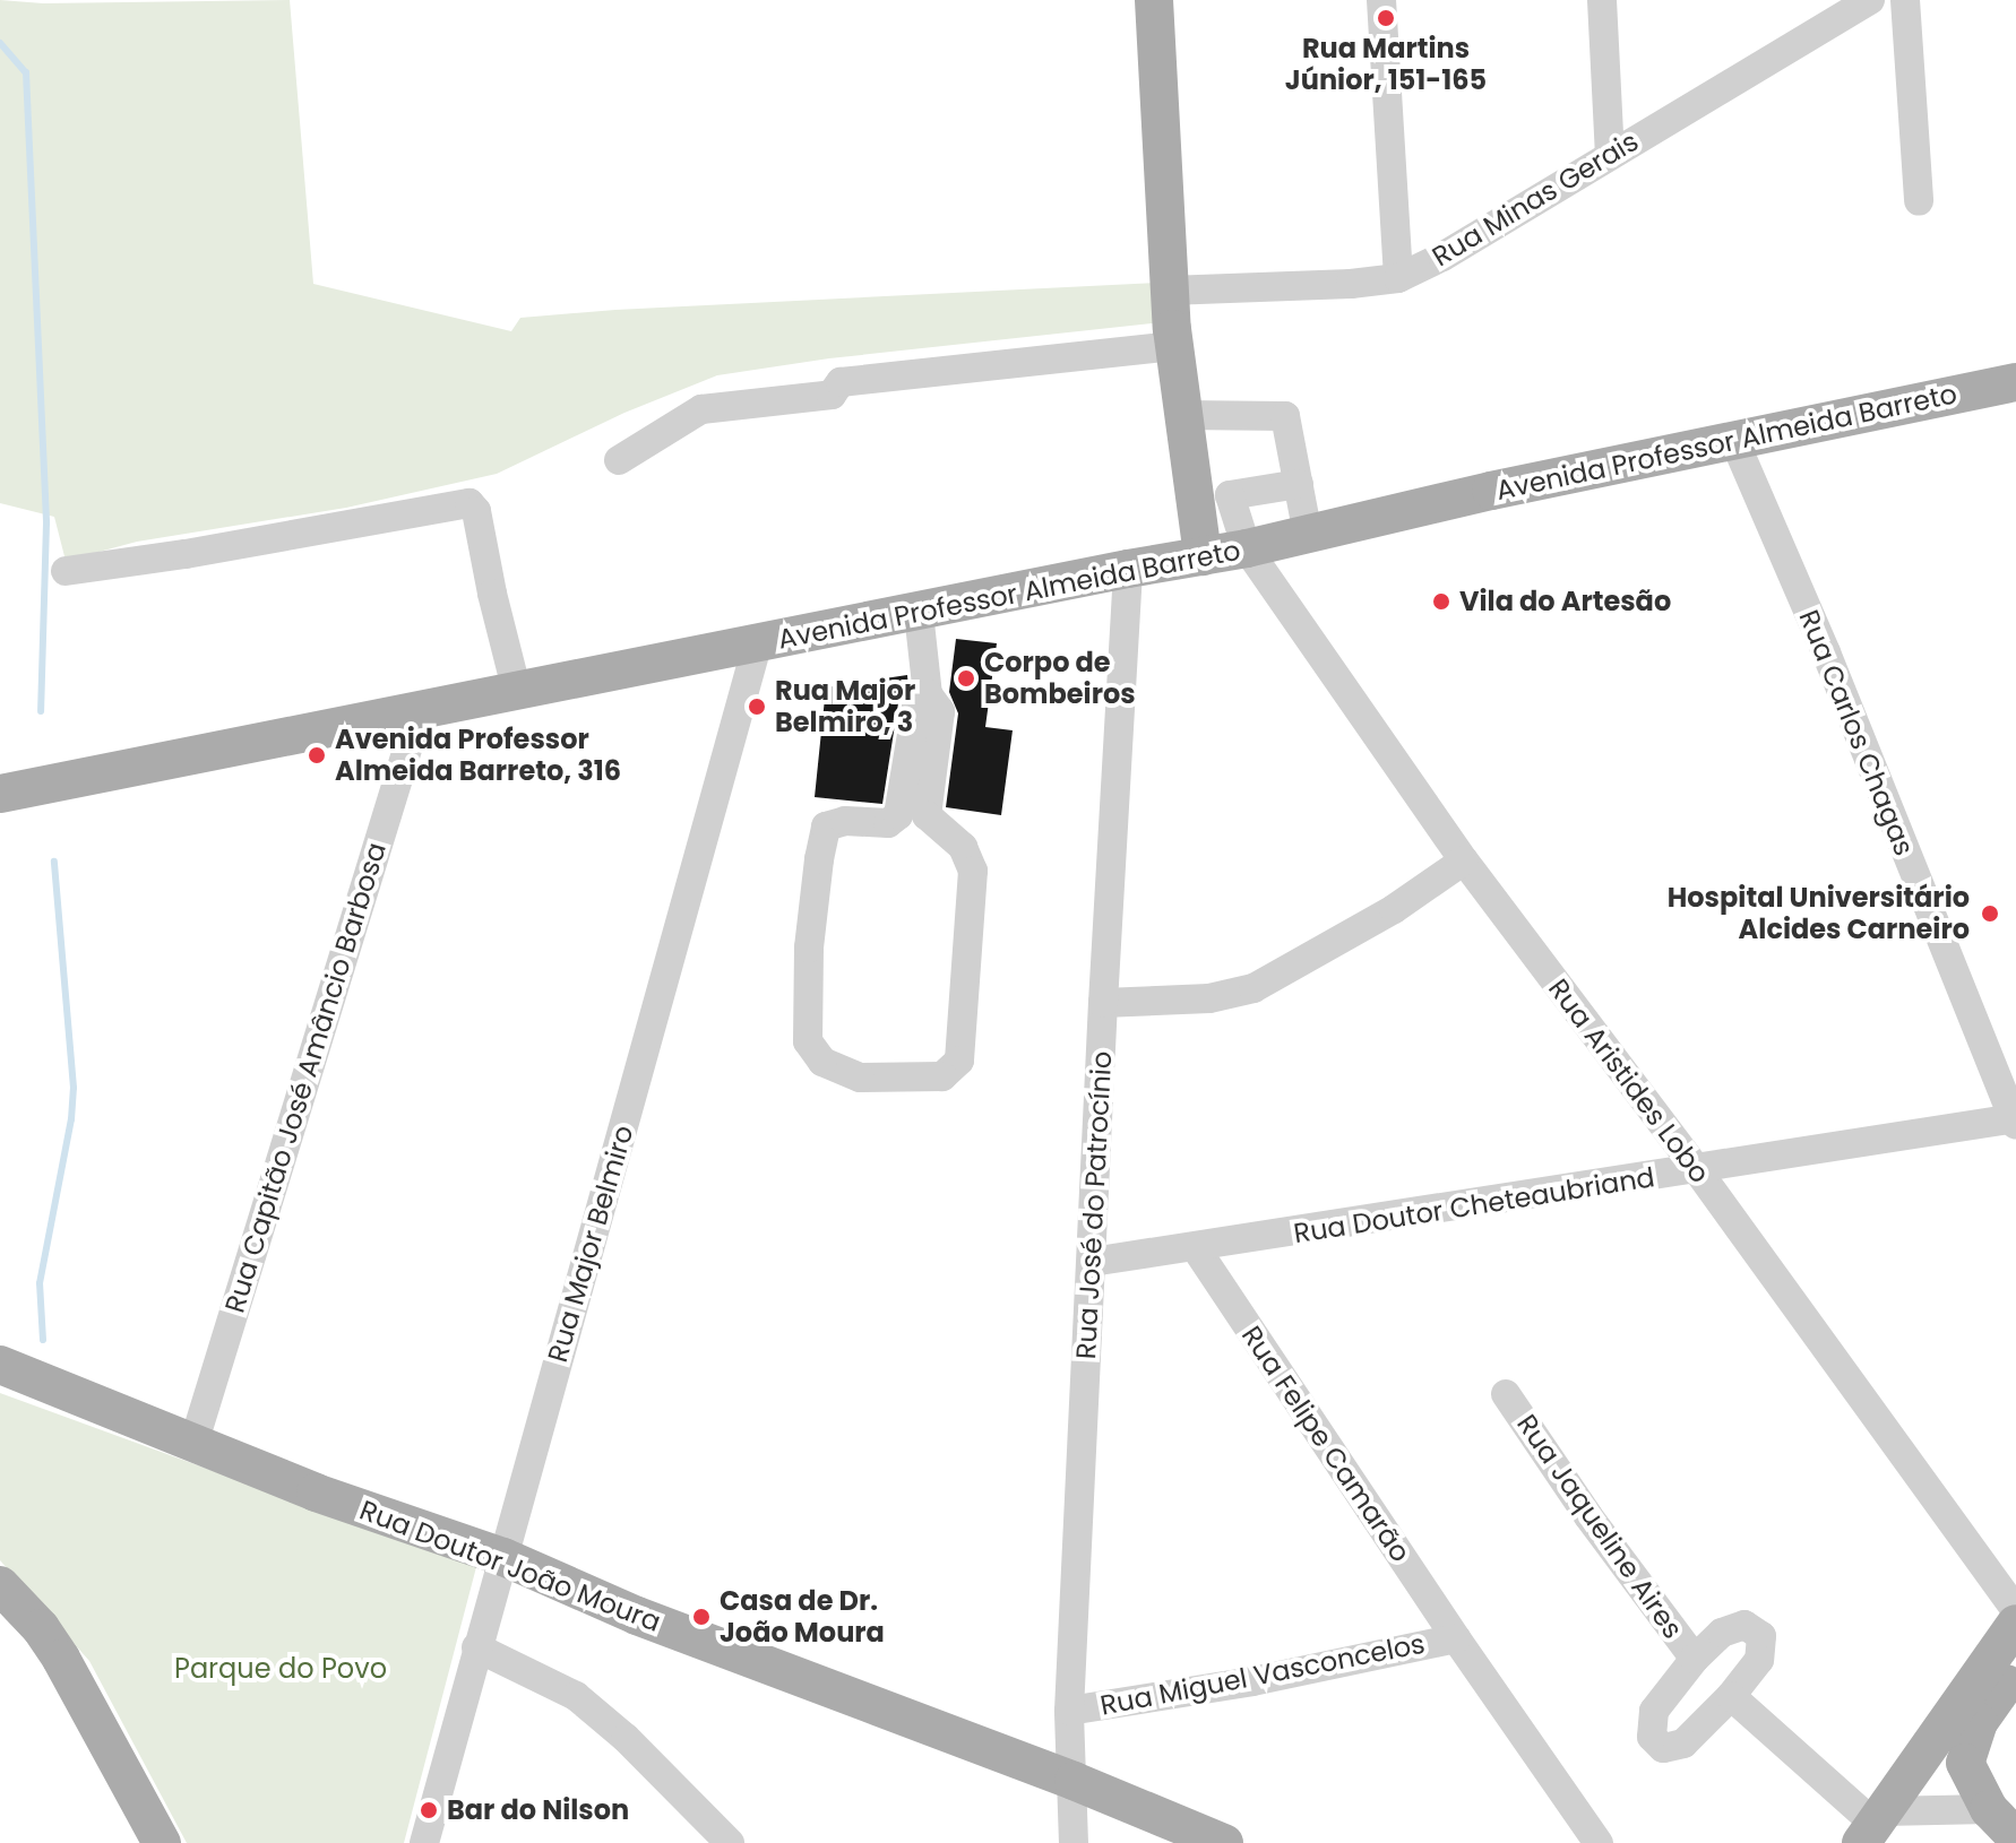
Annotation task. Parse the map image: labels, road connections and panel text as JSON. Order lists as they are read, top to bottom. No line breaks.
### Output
{"streets":{"main road":["Avenida Professor Almeida Barreto","Rua Doutor João Moura"],"street":["Rua Minas Gerais","Rua Carlos Chagas","Rua Capitão José Amâncio Barbosa","Rua Aristides Lobo","Rua José do Patrocínio","Rua Doutor Cheteaubriand","Rua Major Belmiro","Rua Felipe Camarão","Rua Jaqueline Aires","Rua Miguel Vasconcelos"]},"crossings":[["Avenida Professor Almeida Barreto","Rua Carlos Chagas"],["Avenida Professor Almeida Barreto","Rua Capitão José Amâncio Barbosa"],["Avenida Professor Almeida Barreto","Rua Aristides Lobo"],["Avenida Professor Almeida Barreto","Rua José do Patrocínio"],["Avenida Professor Almeida Barreto","Rua Major Belmiro"],["Rua Carlos Chagas","Rua Doutor Cheteaubriand"],["Rua Capitão José Amâncio Barbosa","Rua Doutor João Moura"],["Rua Aristides Lobo","Rua Doutor Cheteaubriand"],["Rua José do Patrocínio","Rua Doutor Cheteaubriand"],["Rua José do Patrocínio","Rua Doutor João Moura"],["Rua José do Patrocínio","Rua Miguel Vasconcelos"],["Rua Doutor Cheteaubriand","Rua Felipe Camarão"],["Rua Major Belmiro","Rua Doutor João Moura"],["Rua Felipe Camarão","Rua Miguel Vasconcelos"]],"parks":["Parque do Povo"],"places":["Rua Martins Júnior, 151-165","Vila do Artesão","Corpo de Bombeiros","Rua Major Belmiro, 3","Avenida Professor Almeida Barreto, 316","Hospital Universitário Alcides Carneiro","Casa de Dr. João Moura","Bar do Nilson"]}
